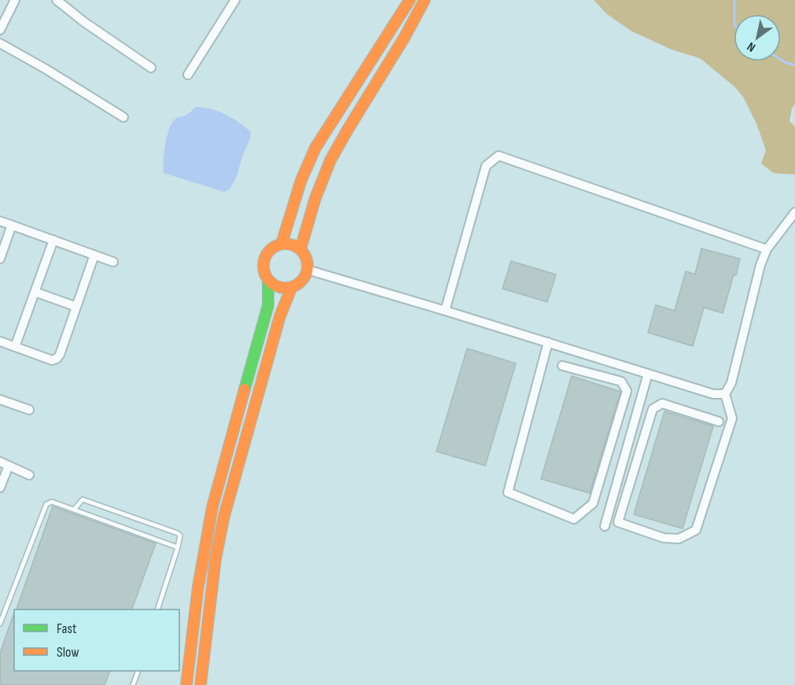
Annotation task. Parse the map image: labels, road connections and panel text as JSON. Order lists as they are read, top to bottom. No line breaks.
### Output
{"legend":["Fast","Slow"],"north":"bottom left"}
